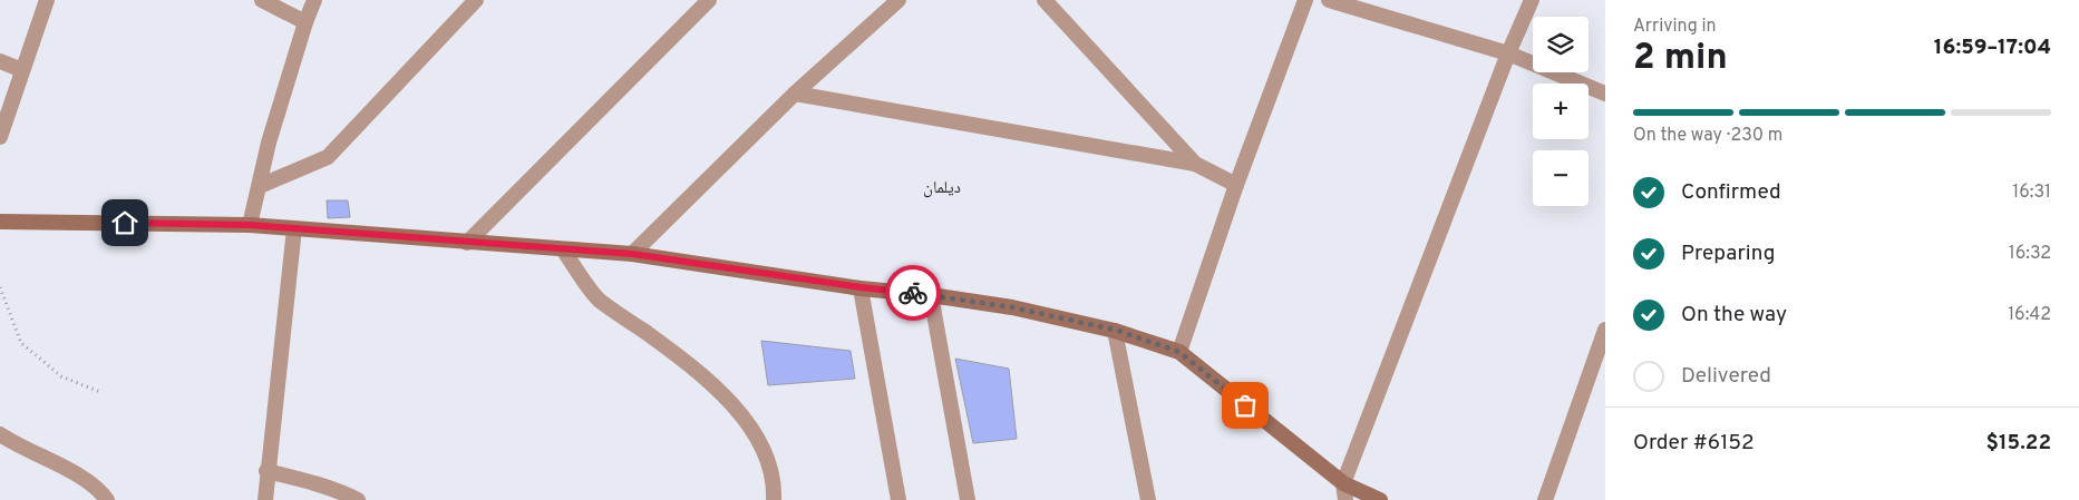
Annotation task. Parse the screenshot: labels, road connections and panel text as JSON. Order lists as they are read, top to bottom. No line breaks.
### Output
{"districts":["دیلمان"],"page":{"heading":["2 min","Arriving in","16:59–17:04"],"panel":["Order #6152","$15.22"],"map_buttons":["+","−"],"bar":"On the way · 230 m","list":[["Confirmed","16:31"],["Preparing","16:32"],["On the way","16:42"],"Delivered"]}}
